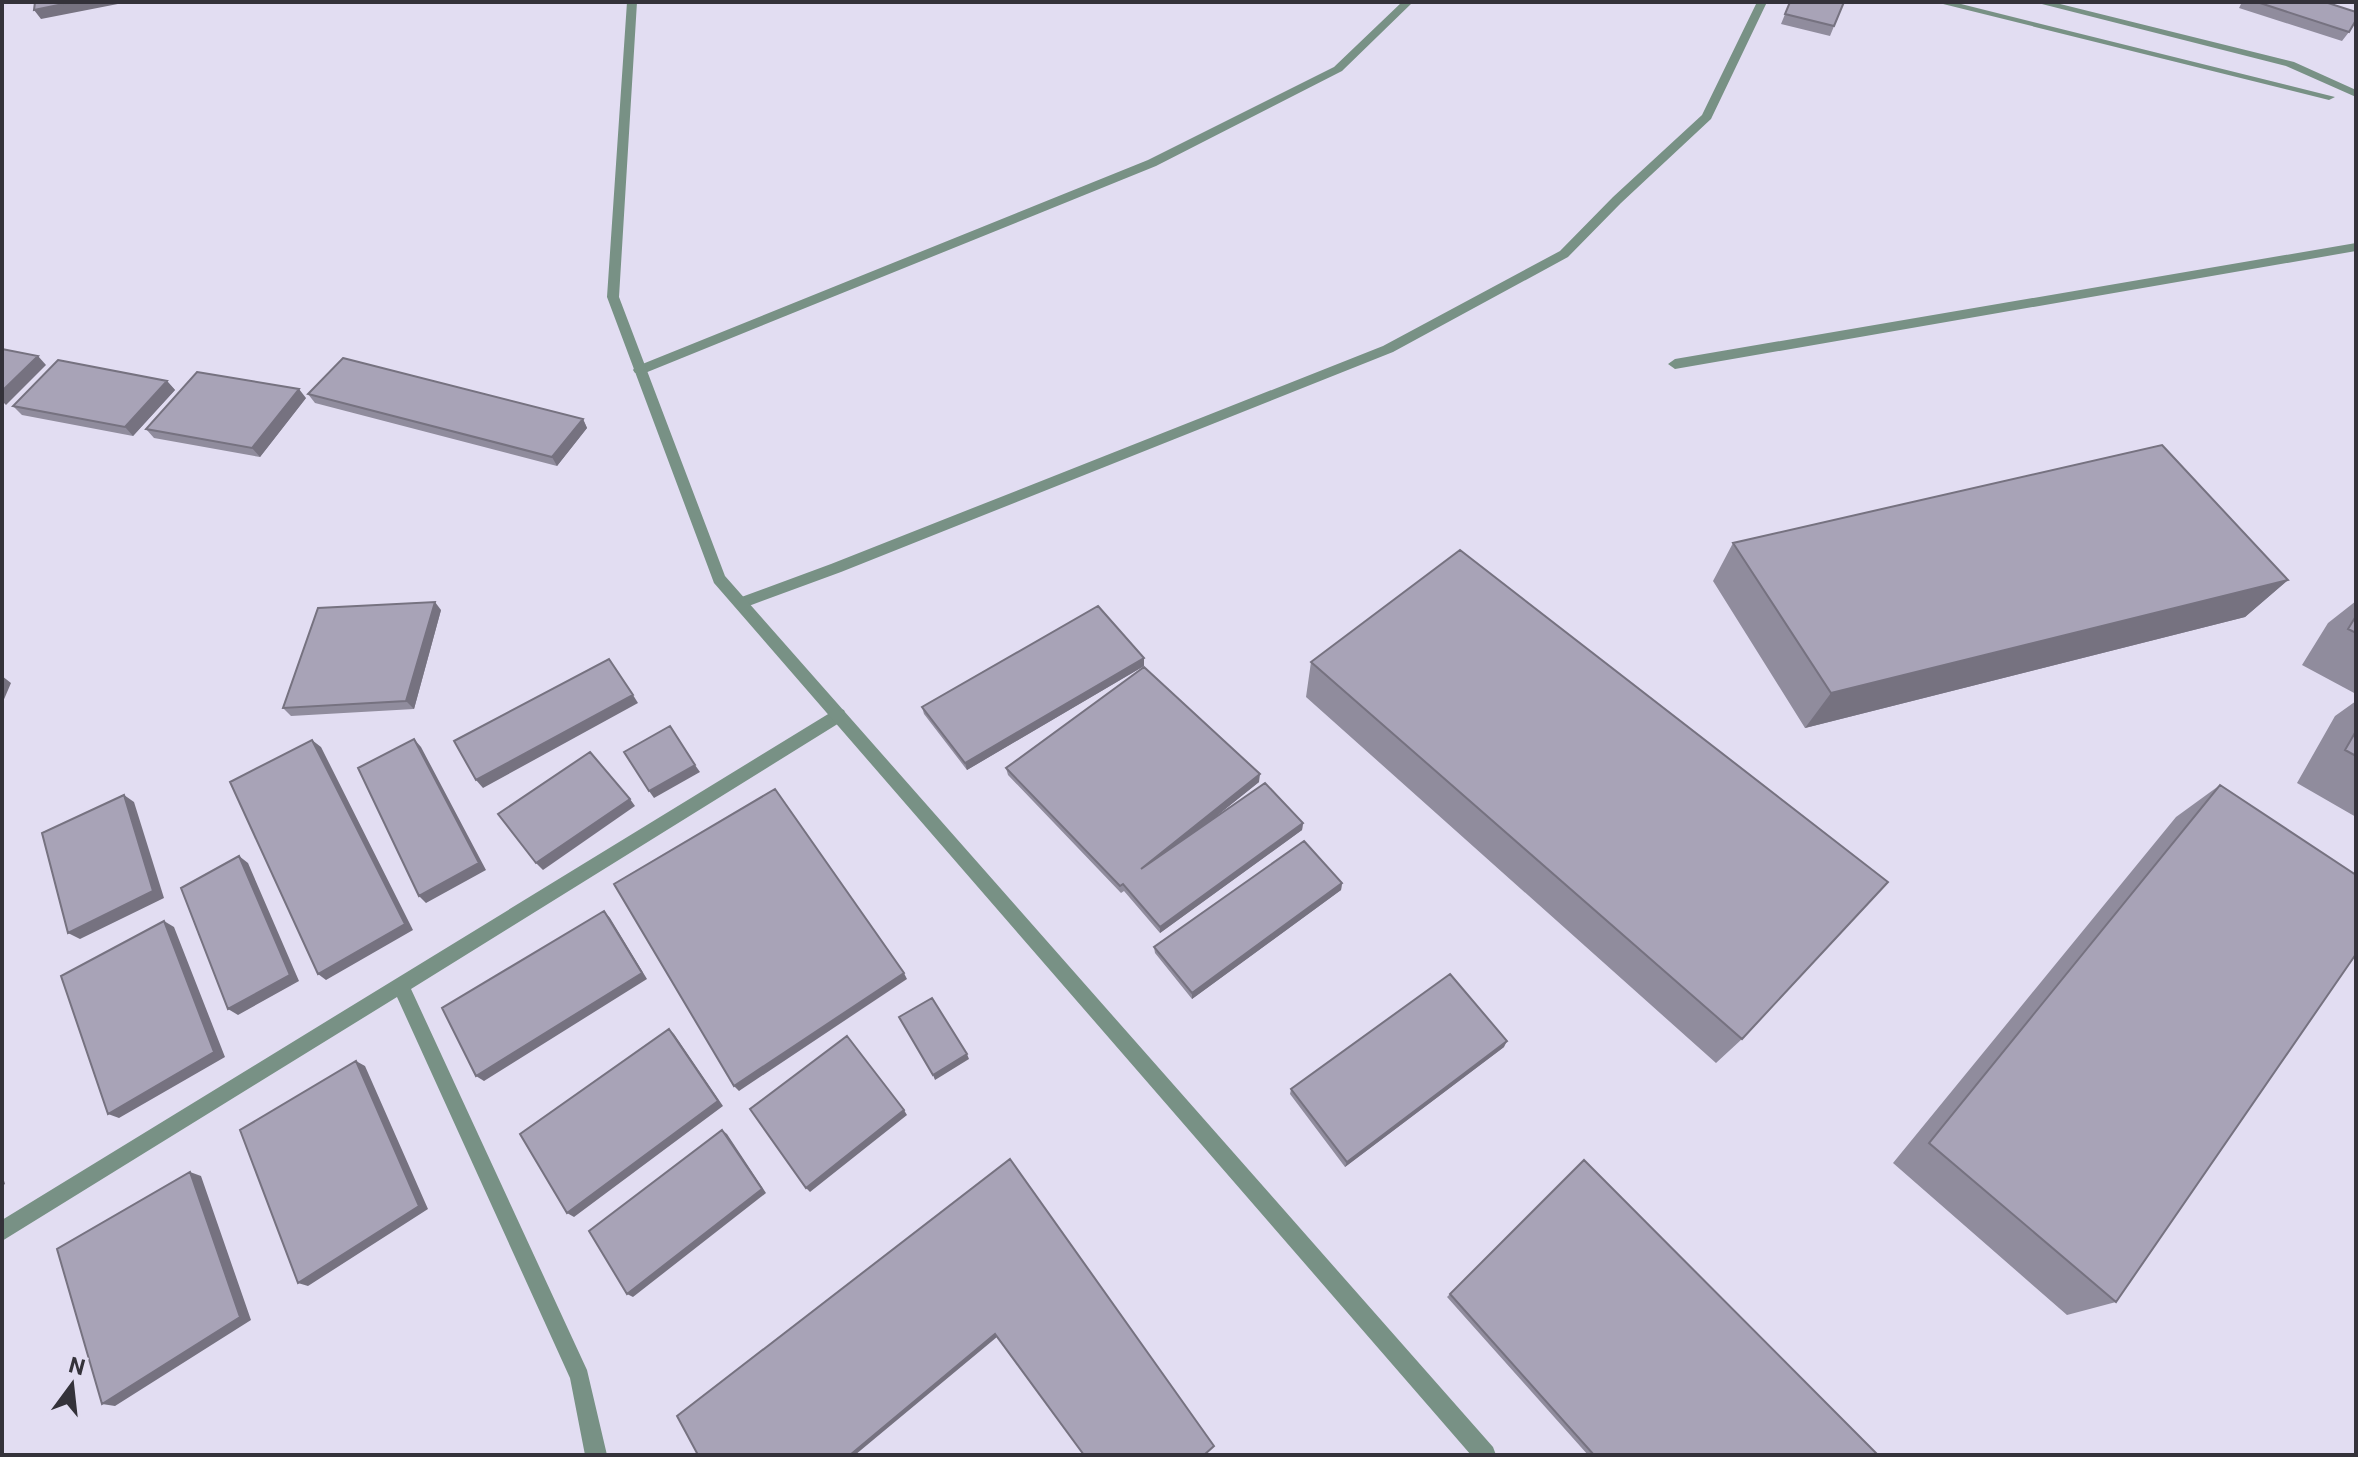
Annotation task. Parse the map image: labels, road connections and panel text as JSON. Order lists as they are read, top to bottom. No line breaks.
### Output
{"north":"top"}
